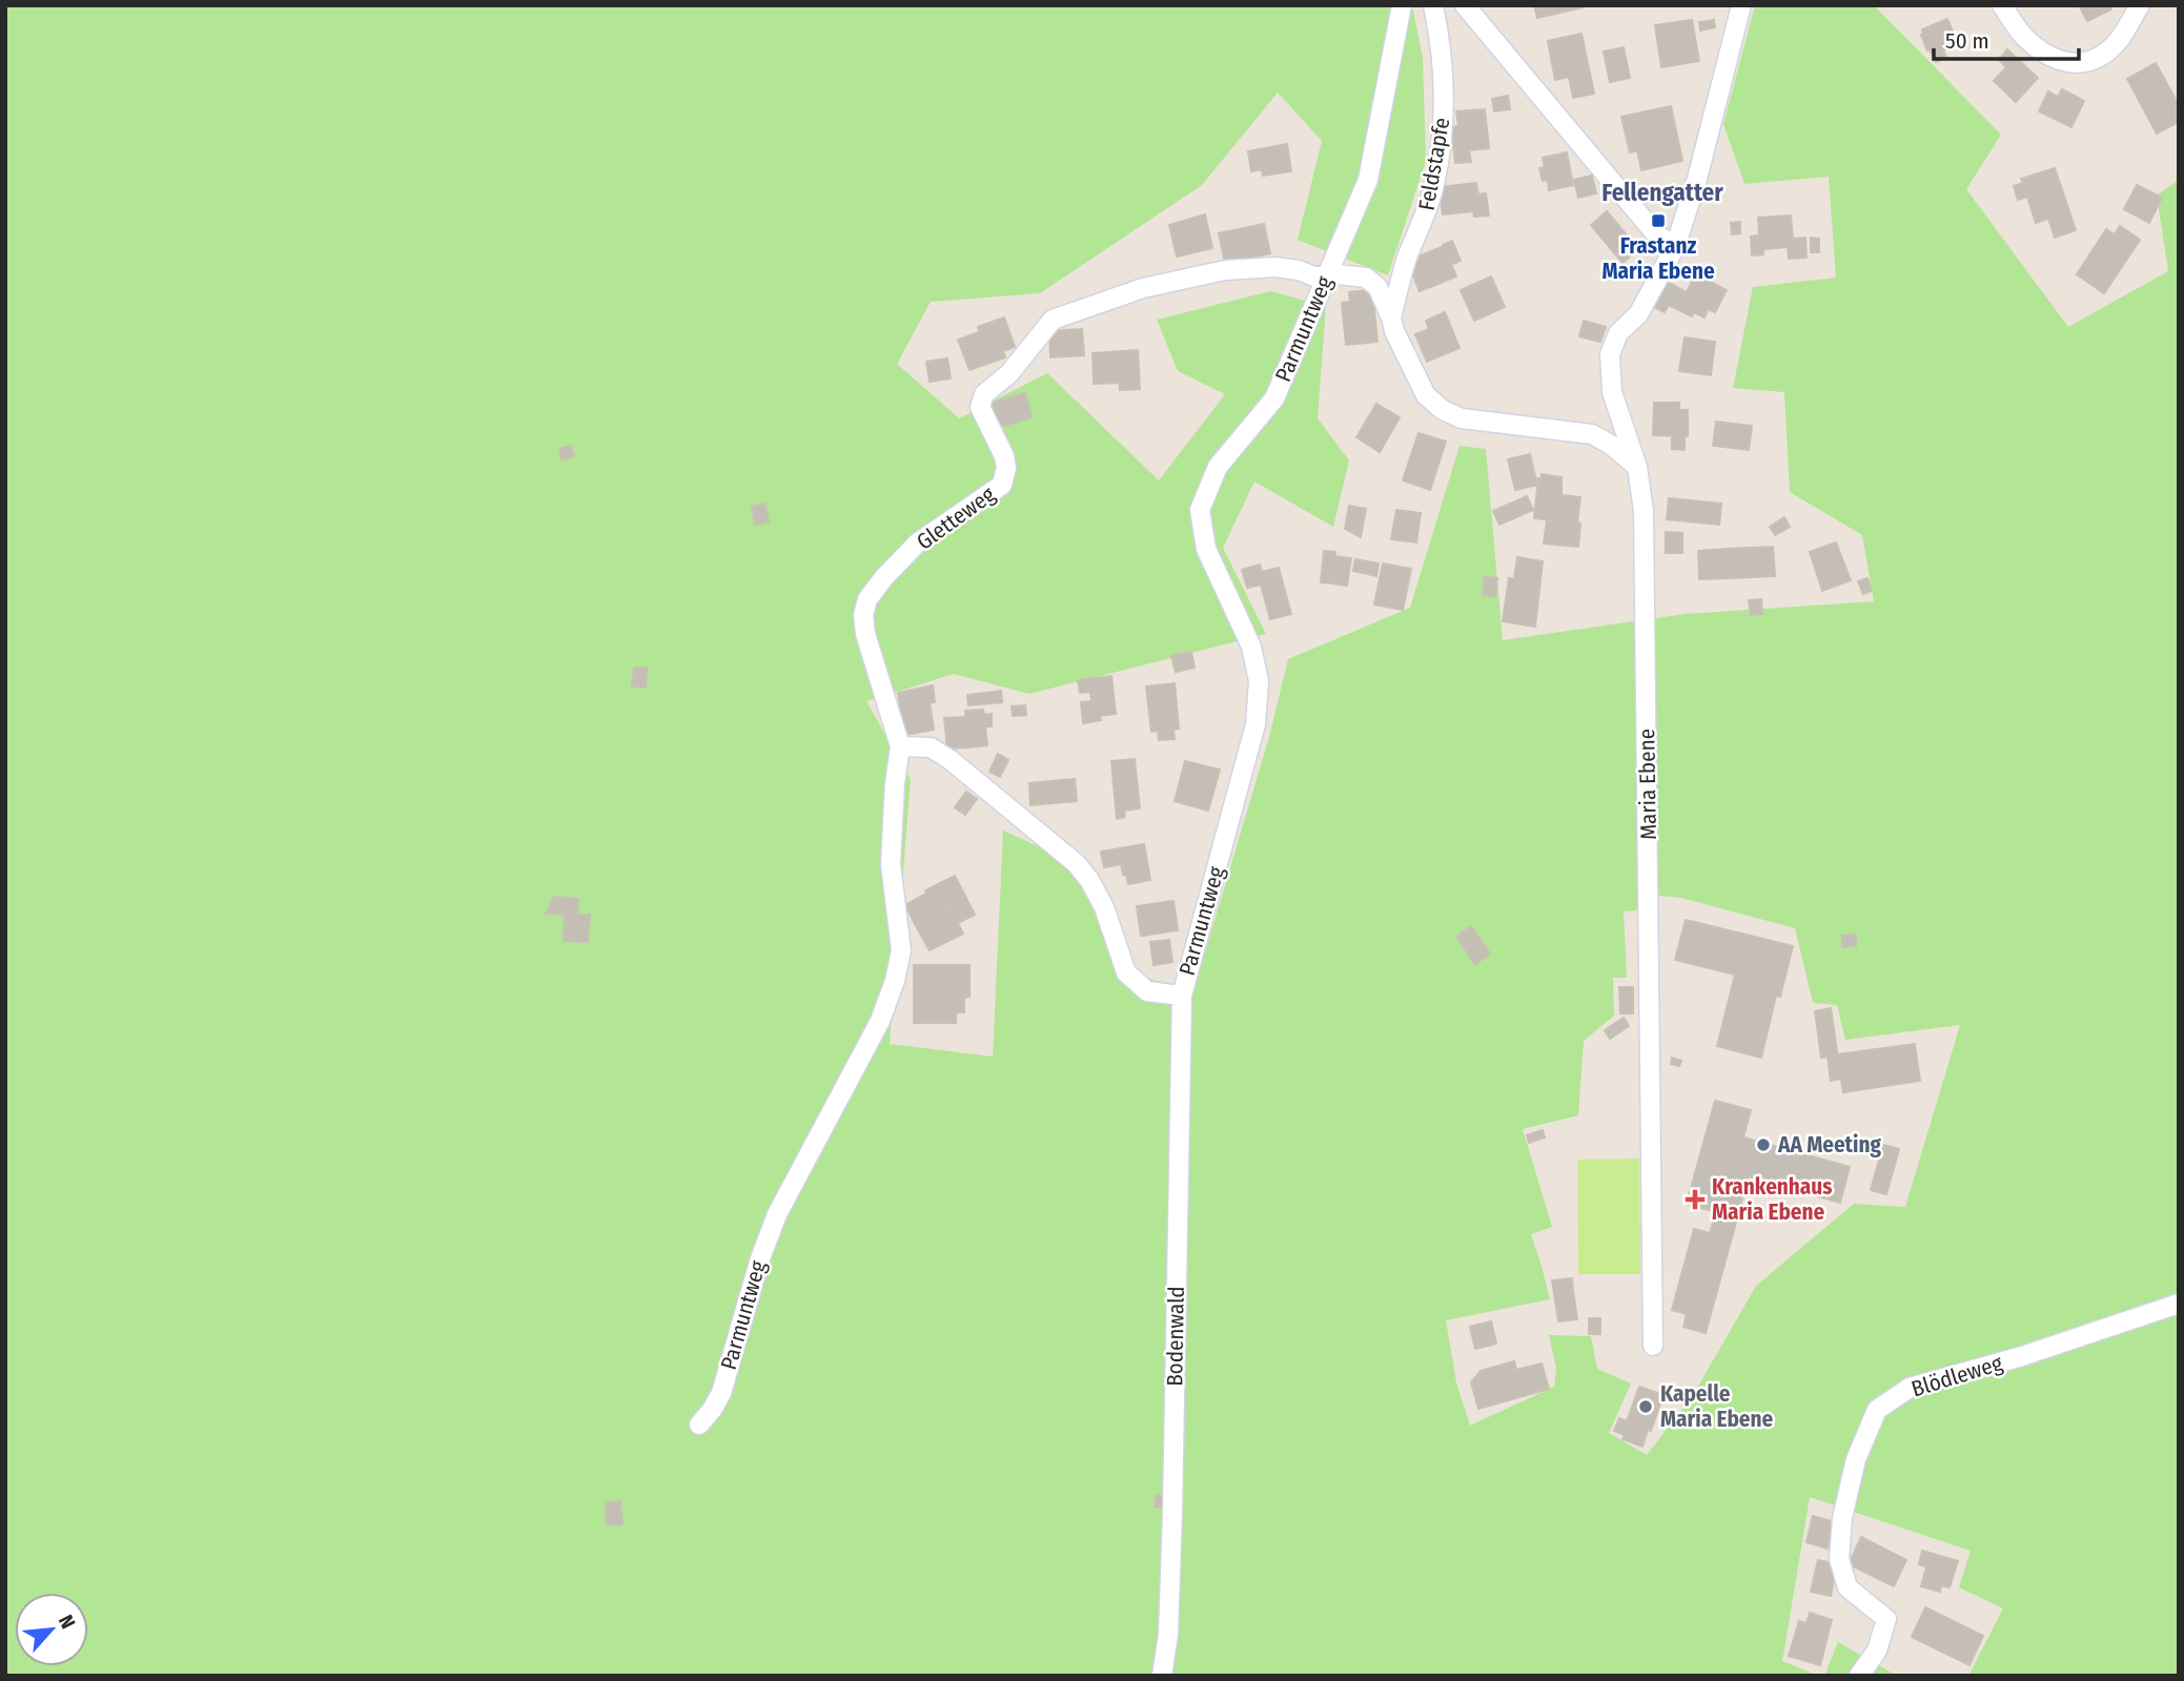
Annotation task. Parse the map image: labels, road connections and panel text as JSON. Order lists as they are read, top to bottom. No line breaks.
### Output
{"streets":{"street":["Feldstapfe","Parmuntweg","Gletteweg","Maria Ebene","Bodenwald","Blödleweg"]},"crossings":[["Parmuntweg","Gletteweg"],["Parmuntweg","Bodenwald"]],"districts":["Fellengatter"],"places":{"transit":["Frastanz Maria Ebene"],"other":["AA Meeting","Kapelle Maria Ebene"],"health":["Krankenhaus Maria Ebene"]},"scale_bar":"50 m","north":"top right"}
